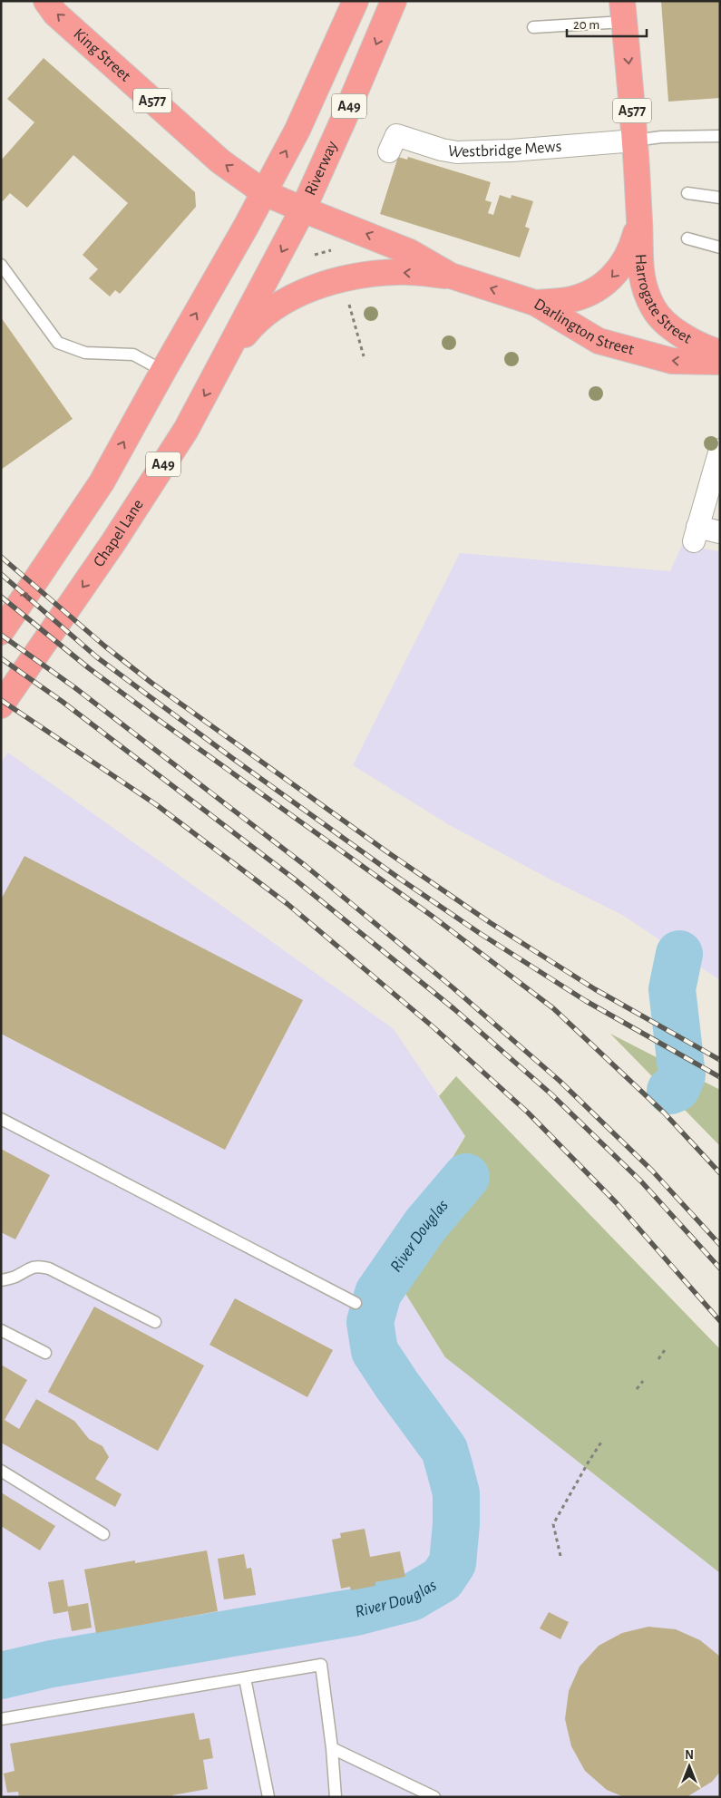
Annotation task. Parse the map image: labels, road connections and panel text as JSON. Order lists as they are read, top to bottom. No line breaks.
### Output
{"streets":{"highway":["King Street","A577","A49","Riverway","Harrogate Street","Darlington Street","Chapel Lane"],"street":["Westbridge Mews"]},"crossings":[["King Street","A49"],["King Street","Darlington Street"],["A49","Darlington Street"],["Westbridge Mews","Harrogate Street"],["Riverway","Darlington Street"],["Riverway","Chapel Lane"],["Harrogate Street","Darlington Street"],["Darlington Street","Chapel Lane"]],"one_way":["King Street","Harrogate Street","Darlington Street"],"water":["River Douglas"],"scale_bar":"20 m","north":"top"}
